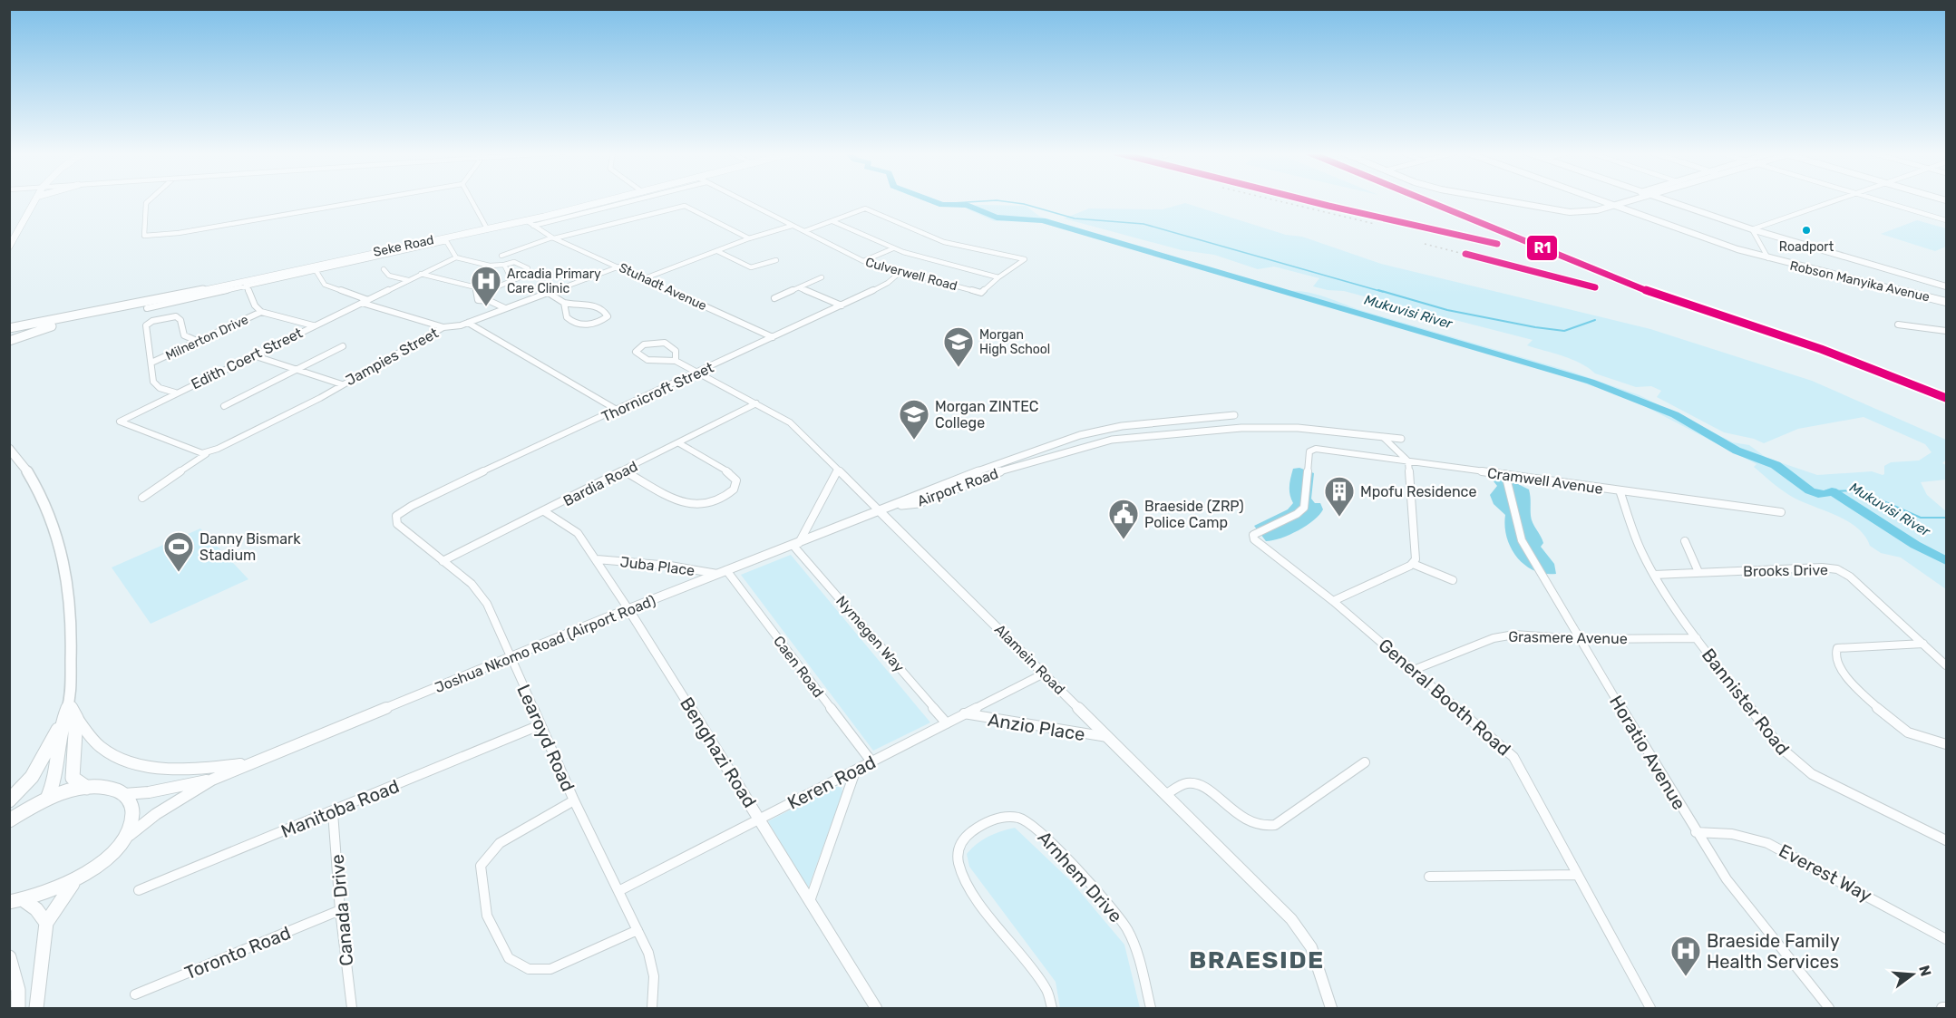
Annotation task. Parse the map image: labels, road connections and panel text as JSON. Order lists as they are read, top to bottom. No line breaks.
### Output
{"streets":{"main road":["Seke Road","Robson Manyika Avenue"],"street":["Culverwell Road","Stuhadt Avenue","Milnerton Drive","Jampies Street","Edith Coert Street","Thornicroft Street","Cramwell Avenue","Bardia Road","Airport Road","Juba Place","Brooks Drive","Nymegen Way","Grasmere Avenue","Joshua Nkomo Road (Airport Road)","Alamein Road","Caen Road","General Booth Road","Bannister Road","Anzio Place","Learoyd Road","Benghazi Road","Horatio Avenue","Keren Road","Manitoba Road","Everest Way","Arnhem Drive","Canada Drive","Toronto Road"]},"crossings":[["Seke Road","Stuhadt Avenue"],["Culverwell Road","Thornicroft Street"],["Stuhadt Avenue","Jampies Street"],["Stuhadt Avenue","Thornicroft Street"],["Jampies Street","Edith Coert Street"],["Thornicroft Street","Alamein Road"],["Thornicroft Street","Learoyd Road"],["Cramwell Avenue","General Booth Road"],["Cramwell Avenue","Bannister Road"],["Cramwell Avenue","Horatio Avenue"],["Bardia Road","Alamein Road"],["Bardia Road","Learoyd Road"],["Bardia Road","Benghazi Road"],["Airport Road","Joshua Nkomo Road (Airport Road)"],["Airport Road","Alamein Road"],["Juba Place","Joshua Nkomo Road (Airport Road)"],["Juba Place","Caen Road"],["Juba Place","Benghazi Road"],["Brooks Drive","Bannister Road"],["Nymegen Way","Joshua Nkomo Road (Airport Road)"],["Nymegen Way","Keren Road"],["Grasmere Avenue","General Booth Road"],["Grasmere Avenue","Bannister Road"],["Grasmere Avenue","Horatio Avenue"],["Joshua Nkomo Road (Airport Road)","Alamein Road"],["Joshua Nkomo Road (Airport Road)","Caen Road"],["Joshua Nkomo Road (Airport Road)","Learoyd Road"],["Joshua Nkomo Road (Airport Road)","Benghazi Road"],["Alamein Road","Anzio Place"],["Alamein Road","Keren Road"],["Caen Road","Keren Road"],["Anzio Place","Keren Road"],["Learoyd Road","Keren Road"],["Learoyd Road","Manitoba Road"],["Benghazi Road","Keren Road"],["Horatio Avenue","Everest Way"],["Manitoba Road","Canada Drive"],["Canada Drive","Toronto Road"]],"districts":["BRAESIDE"],"water":["Mukuvisi River"],"places":{"other":["Roadport"],"hospital":["Arcadia Primary Care Clinic","Braeside Family Health Services"],"school or university":["Morgan High School","Morgan ZINTEC College"],"building":["Mpofu Residence"],"public building":["Braeside (ZRP) Police Camp"],"sports":["Danny Bismark Stadium"]},"lines":["transit line R1"],"north":"right"}
